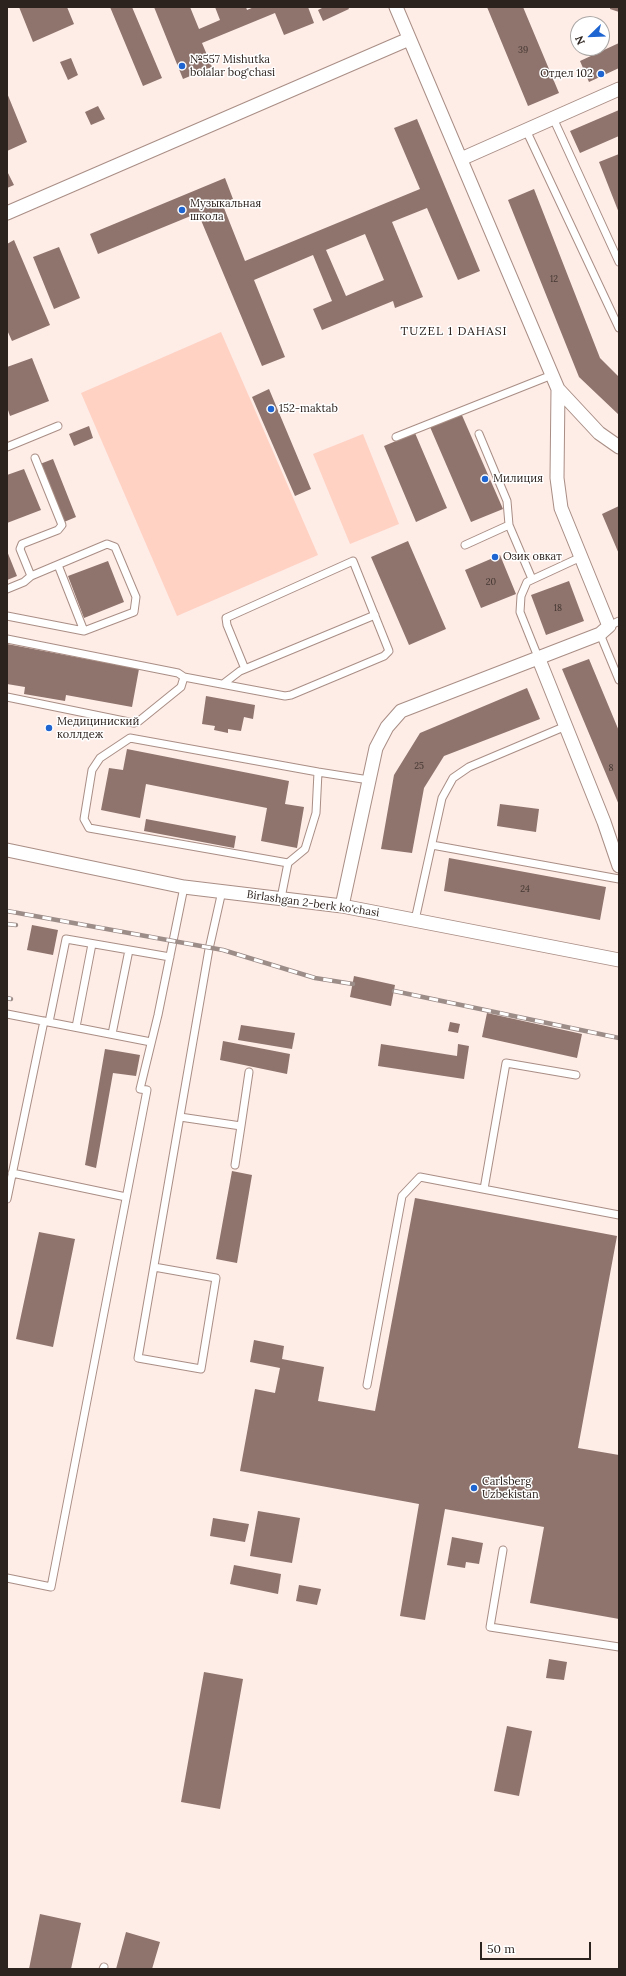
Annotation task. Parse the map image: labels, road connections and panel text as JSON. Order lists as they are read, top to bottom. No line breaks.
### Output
{"streets":{"street":["Birlashgan 2-berk ko'chasi"]},"districts":["TUZEL 1 DAHASI"],"places":["№557 Mishutka bolalar bog'chasi","Отдел 102","Музыкальная школа","152-maktab","Милиция","Озик овкат","Медициниский коллдеж","Carlsberg Uzbekistan"],"house_numbers":["39","12","20","18","25","8","24"],"scale_bar":"50 m","north":"bottom left"}
